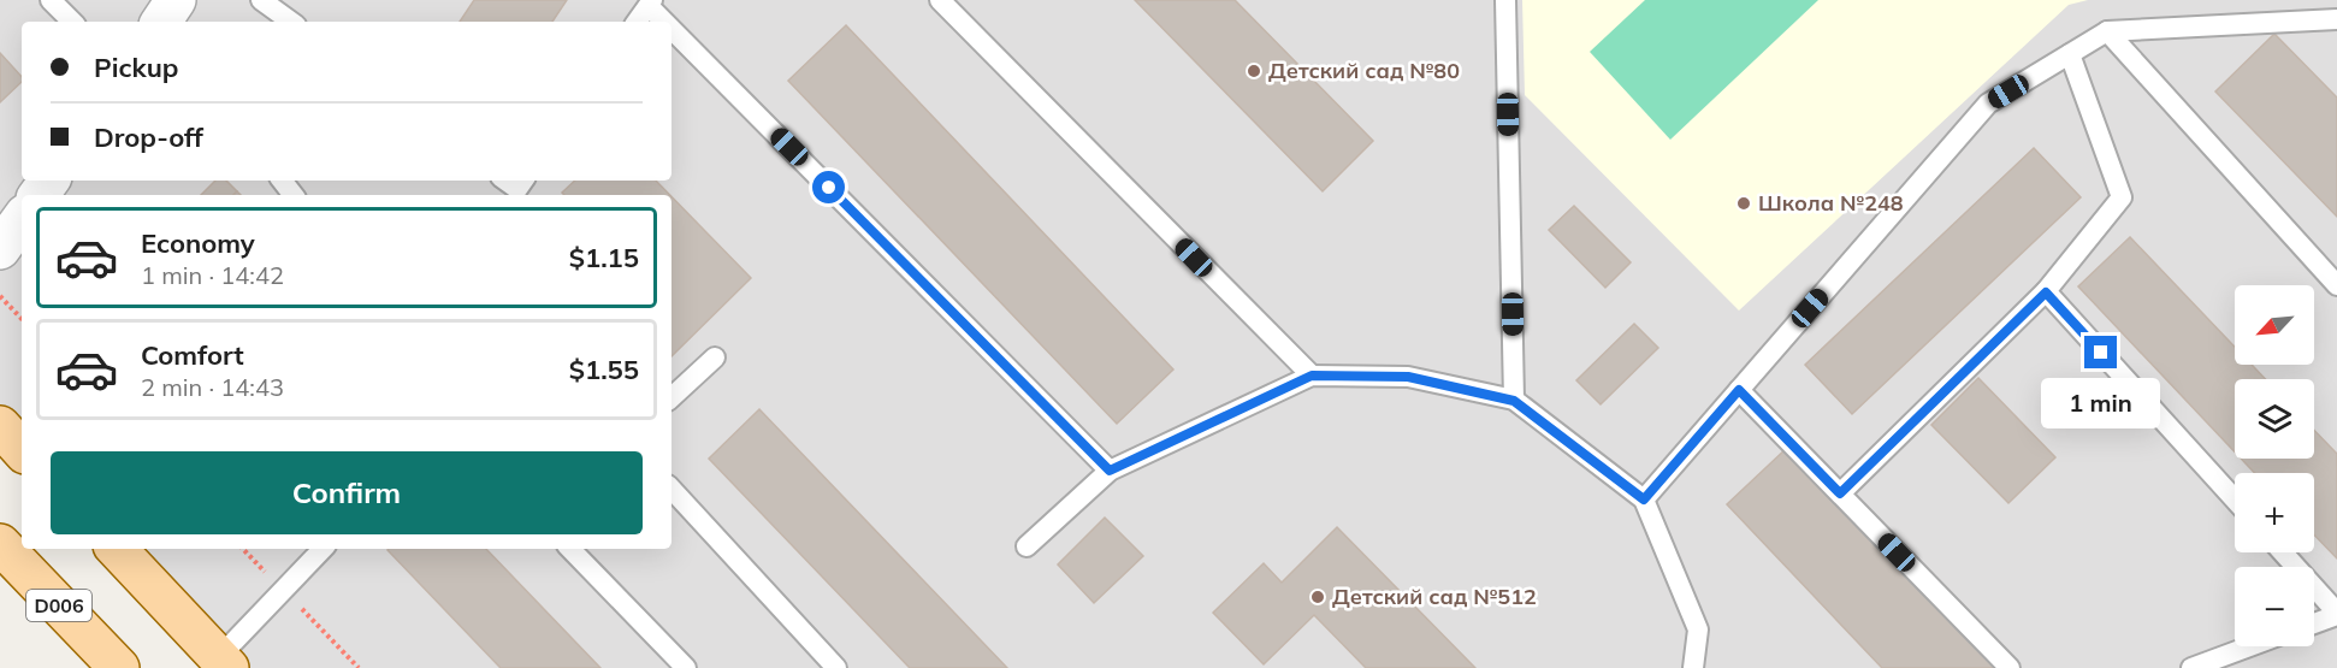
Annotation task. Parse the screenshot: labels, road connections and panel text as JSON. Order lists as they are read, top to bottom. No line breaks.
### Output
{"streets":{"main road":["D006"]},"places":["Детский сад №80","Школа №248","Детский сад №512"],"north":"bottom left","page":{"banner":["Pickup","Drop-off"],"list":[{"name":"Economy","note":"1 min · 14:42","value":"$1.15"},{"name":"Comfort","note":"2 min · 14:43","value":"$1.55"}],"map_buttons":["+","−"],"bubble":"1 min","buttons":"Confirm"}}
